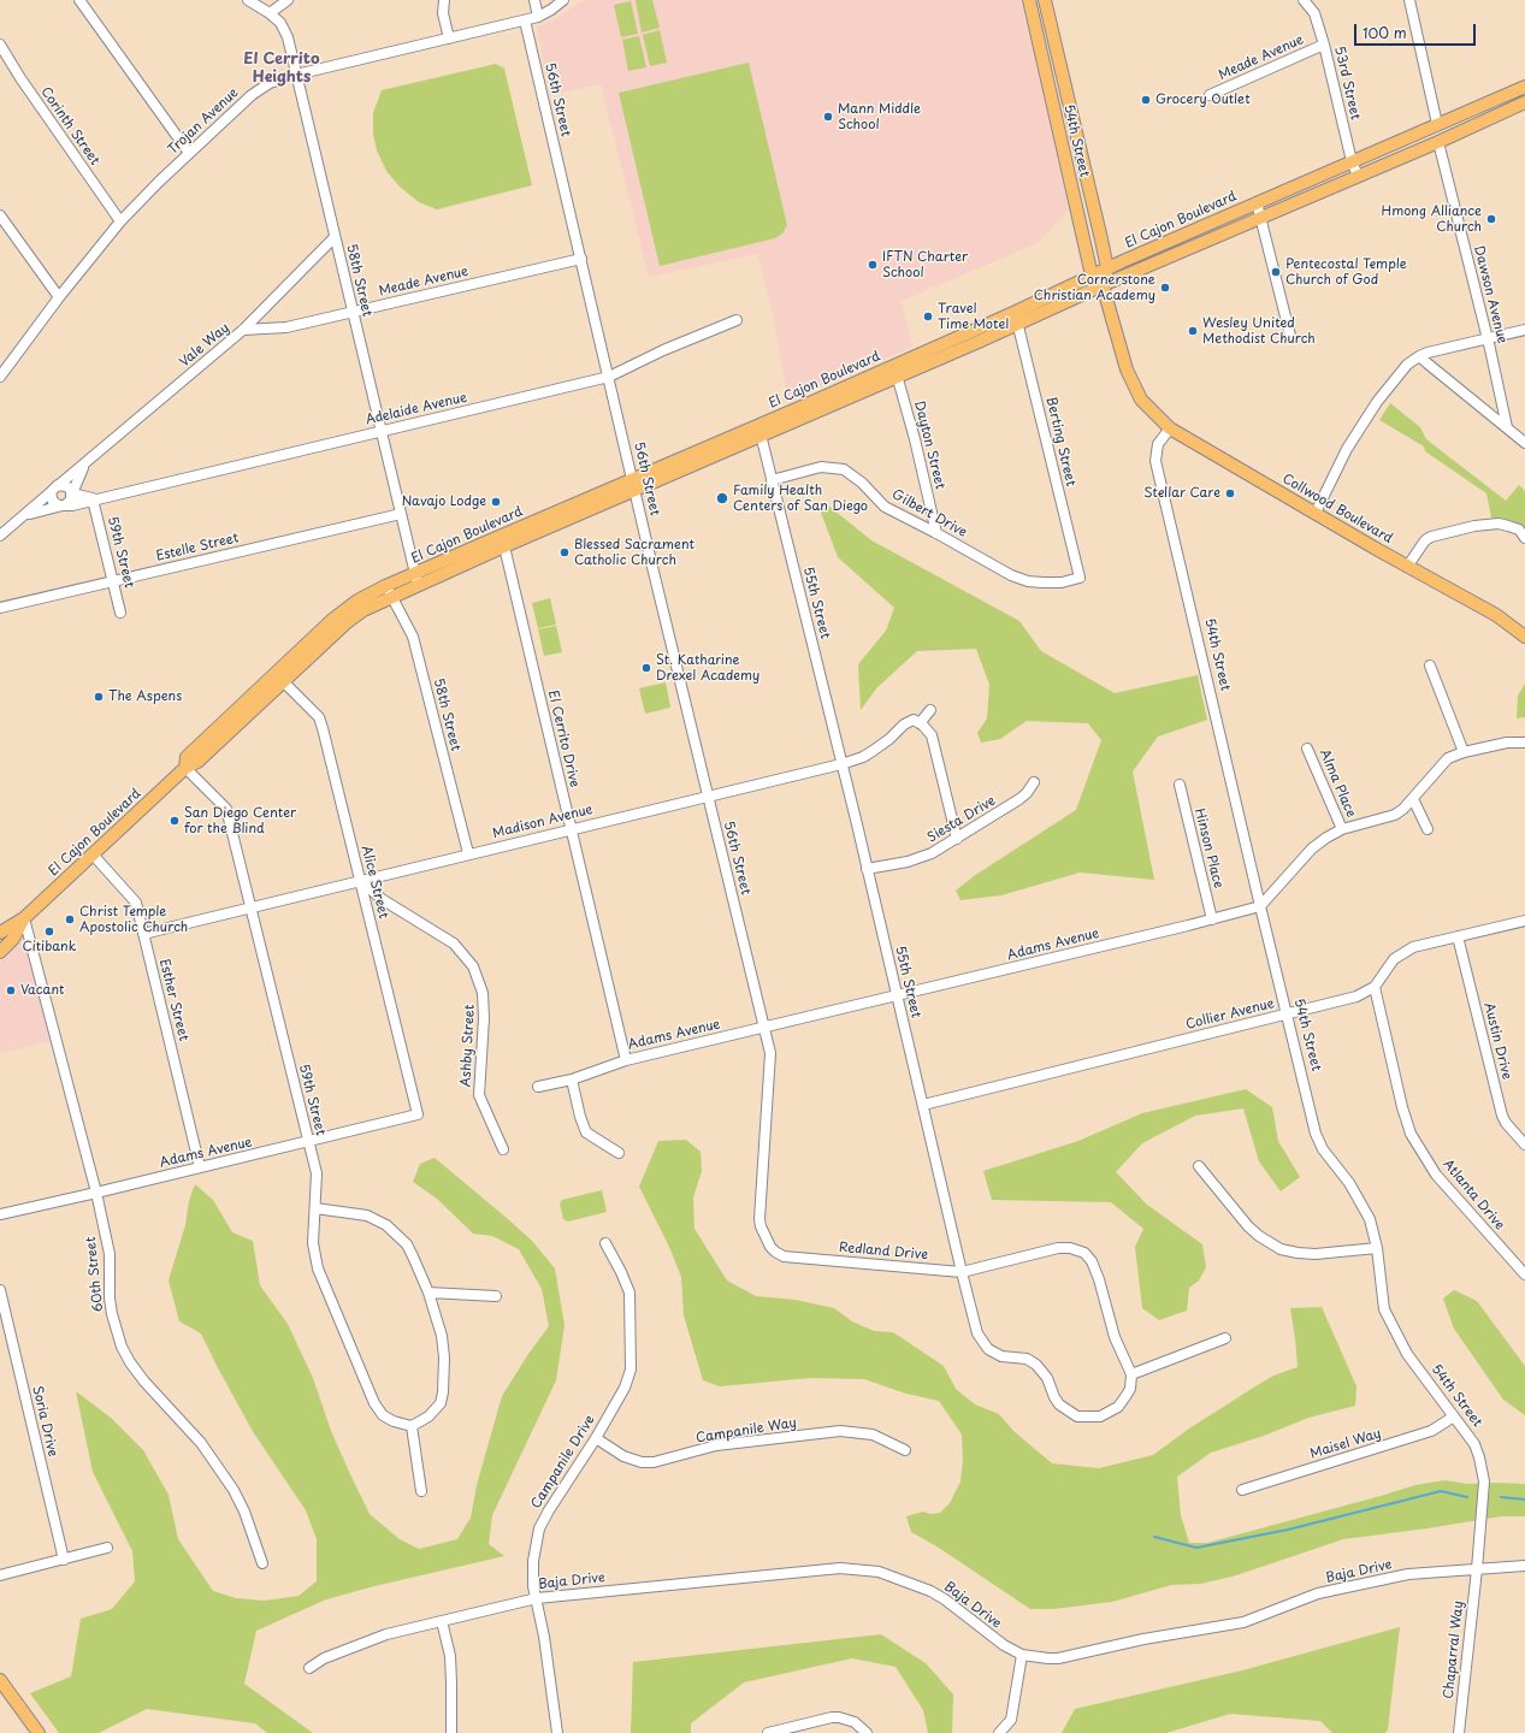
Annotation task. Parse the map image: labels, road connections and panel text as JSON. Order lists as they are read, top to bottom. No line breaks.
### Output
{"streets":{"main road":["54th Street","El Cajon Boulevard","Collwood Boulevard"],"street":["Meade Avenue","53rd Street","56th Street","Trojan Avenue","Corinth Street","58th Street","Dawson Avenue","Vale Way","Adelaide Avenue","Berting Street","Dayton Street","Gilbert Drive","Estelle Street","59th Street","55th Street","El Cerrito Drive","Alma Place","Siesta Drive","Madison Avenue","Hinson Place","Alice Street","Adams Avenue","Esther Street","Collier Avenue","Austin Drive","Ashby Street","Atlanta Drive","Redland Drive","60th Street","Soria Drive","Campanile Way","Maisel Way","Campanile Drive","Baja Drive","Chaparral Way"]},"crossings":[["Meade Avenue","53rd Street"],["Meade Avenue","56th Street"],["Meade Avenue","58th Street"],["Meade Avenue","Vale Way"],["53rd Street","El Cajon Boulevard"],["56th Street","Trojan Avenue"],["56th Street","El Cajon Boulevard"],["56th Street","Adelaide Avenue"],["56th Street","Madison Avenue"],["56th Street","Adams Avenue"],["56th Street","Redland Drive"],["Trojan Avenue","Corinth Street"],["Trojan Avenue","58th Street"],["54th Street","El Cajon Boulevard"],["54th Street","Collwood Boulevard"],["54th Street","Adams Avenue"],["54th Street","Collier Avenue"],["54th Street","Maisel Way"],["54th Street","Baja Drive"],["54th Street","Chaparral Way"],["El Cajon Boulevard","58th Street"],["El Cajon Boulevard","Dawson Avenue"],["El Cajon Boulevard","Berting Street"],["El Cajon Boulevard","Dayton Street"],["El Cajon Boulevard","Collwood Boulevard"],["El Cajon Boulevard","59th Street"],["El Cajon Boulevard","55th Street"],["El Cajon Boulevard","El Cerrito Drive"],["El Cajon Boulevard","Alice Street"],["El Cajon Boulevard","Esther Street"],["El Cajon Boulevard","60th Street"],["58th Street","Vale Way"],["58th Street","Adelaide Avenue"],["58th Street","Estelle Street"],["58th Street","Madison Avenue"],["Vale Way","Adelaide Avenue"],["Adelaide Avenue","59th Street"],["Berting Street","Gilbert Drive"],["Dayton Street","Gilbert Drive"],["Gilbert Drive","55th Street"],["Estelle Street","59th Street"],["59th Street","Madison Avenue"],["59th Street","Adams Avenue"],["55th Street","Siesta Drive"],["55th Street","Madison Avenue"],["55th Street","Adams Avenue"],["55th Street","Collier Avenue"],["55th Street","Redland Drive"],["El Cerrito Drive","Madison Avenue"],["El Cerrito Drive","Adams Avenue"],["Madison Avenue","Alice Street"],["Madison Avenue","Esther Street"],["Madison Avenue","Ashby Street"],["Hinson Place","Adams Avenue"],["Alice Street","Adams Avenue"],["Alice Street","Ashby Street"],["Adams Avenue","Esther Street"],["Adams Avenue","Redland Drive"],["Adams Avenue","60th Street"],["Collier Avenue","Austin Drive"],["Collier Avenue","Atlanta Drive"],["Campanile Way","Campanile Drive"],["Campanile Drive","Baja Drive"],["Baja Drive","Chaparral Way"]],"districts":["El Cerrito Heights"],"places":["Grocery Outlet","Mann Middle School","Hmong Alliance Church","IFTN Charter School","Pentecostal Temple Church of God","Cornerstone Christian Academy","Travel Time Motel","Wesley United Methodist Church","Stellar Care","Family Health Centers of San Diego","Navajo Lodge","Blessed Sacrament Catholic Church","St. Katharine Drexel Academy","The Aspens","San Diego Center for the Blind","Christ Temple Apostolic Church","Citibank","Vacant"],"scale_bar":"100 m"}
